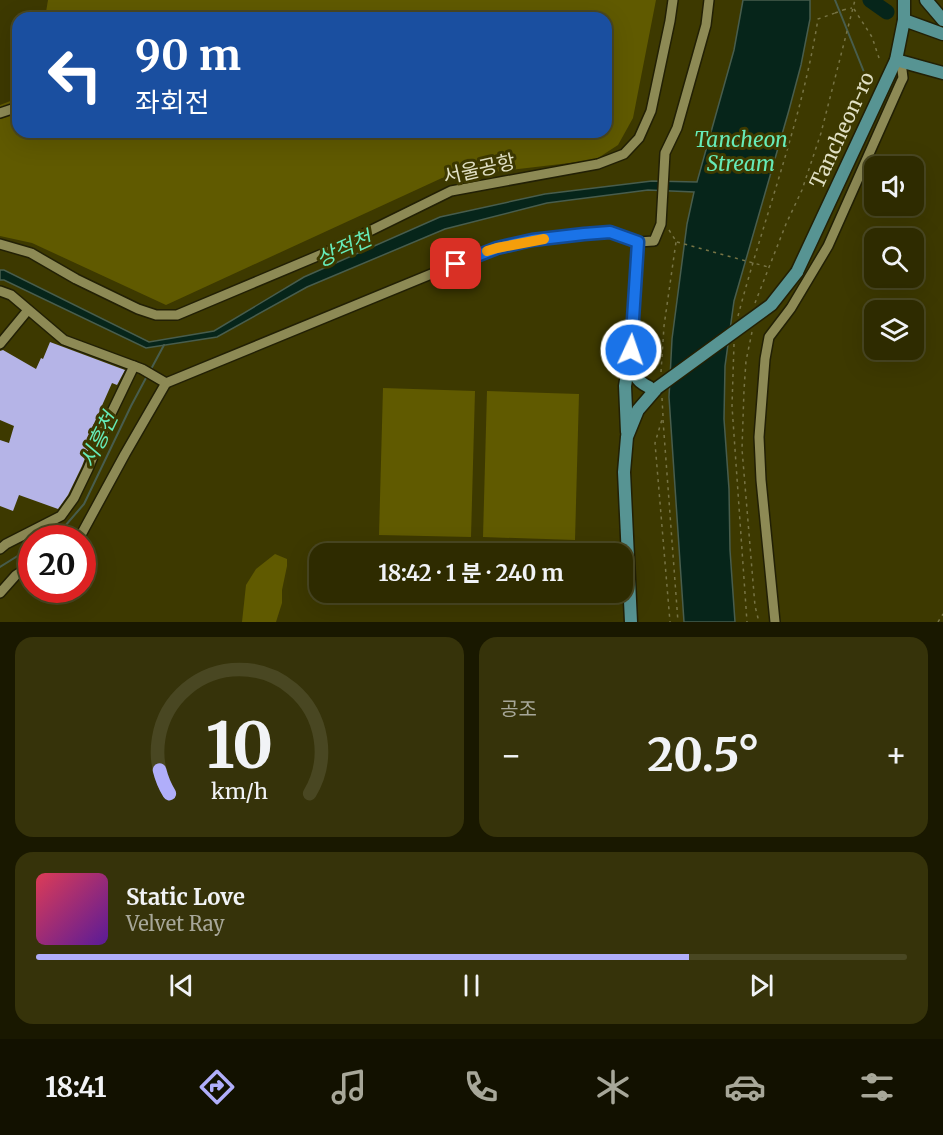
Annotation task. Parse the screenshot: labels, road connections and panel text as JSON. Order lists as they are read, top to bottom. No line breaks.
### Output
{"streets":{"main road":["Tancheon-ro"],"street":["서울공항"]},"water":["Tancheon Stream","상적천","시흥천"],"page":{"turn":["90 m","좌회전"],"limit":"20","trip":"18:42 · 1 분 · 240 m","tile":"공조","heat":["−","20.5°","+"],"song":["Static Love","Velvet Ray"],"tabs":"18:41","gauge":["10","km/h"]}}
